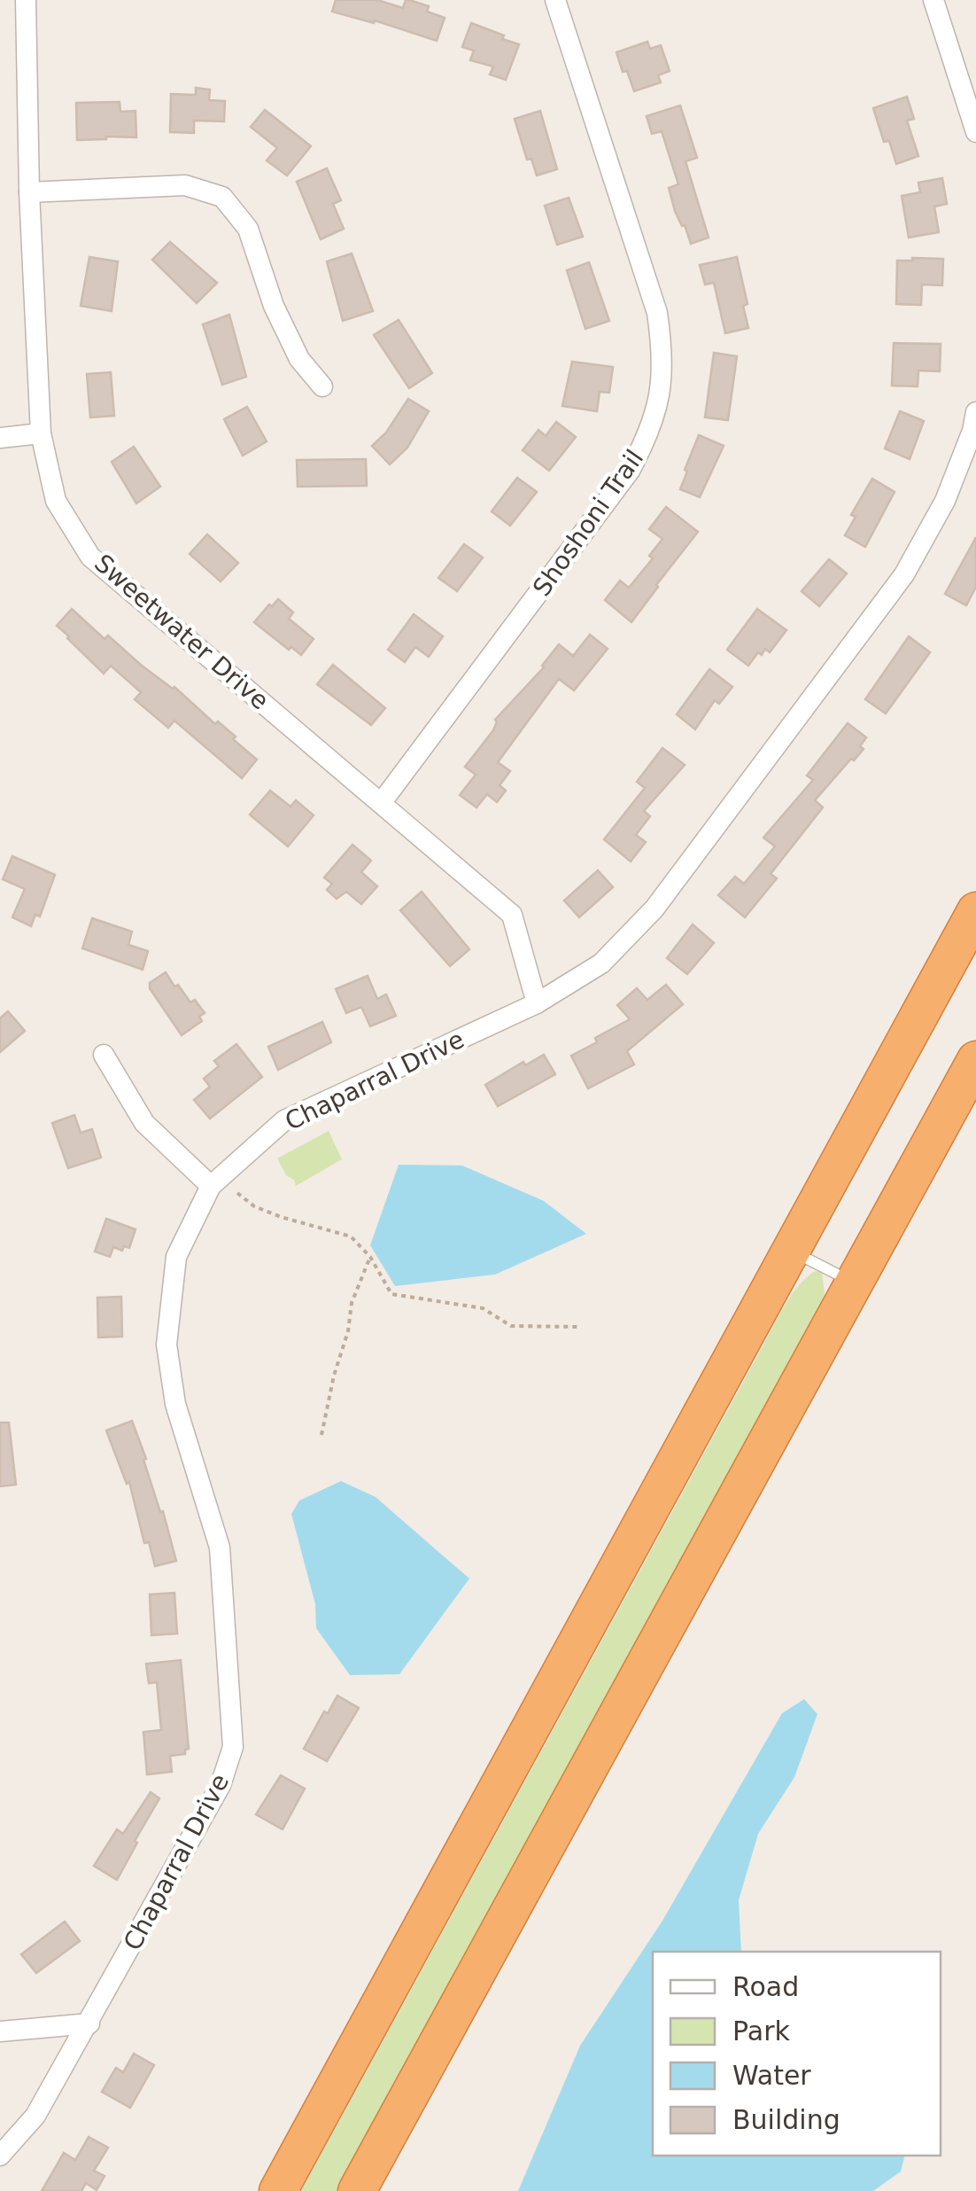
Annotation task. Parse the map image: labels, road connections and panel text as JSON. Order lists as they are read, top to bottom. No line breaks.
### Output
{"streets":{"street":["Shoshoni Trail","Sweetwater Drive","Chaparral Drive"]},"crossings":[["Shoshoni Trail","Sweetwater Drive"],["Sweetwater Drive","Chaparral Drive"]],"legend":["Road","Park","Water","Building"]}
